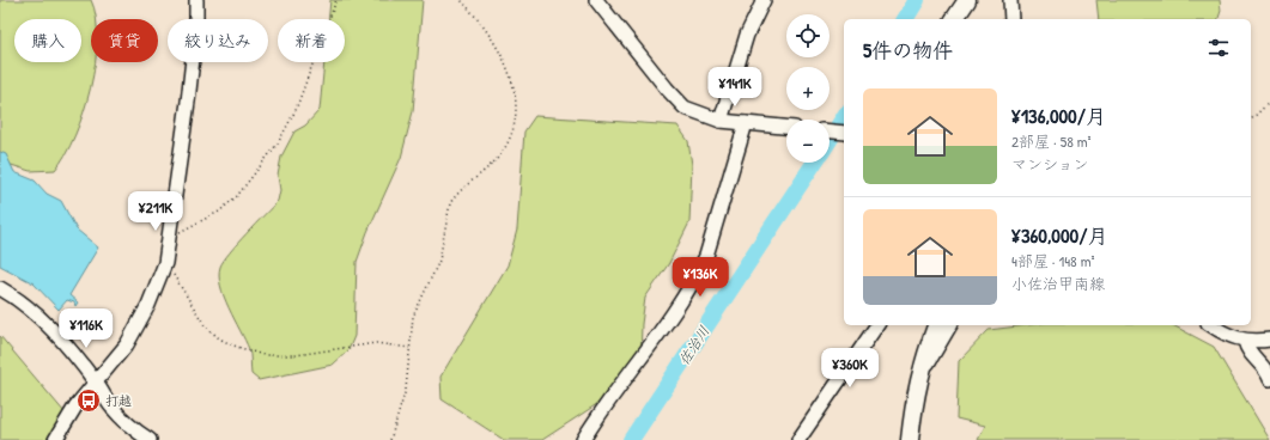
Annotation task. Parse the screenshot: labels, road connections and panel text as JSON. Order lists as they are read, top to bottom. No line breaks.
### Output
{"water":["佐治川"],"places":{"bus stop":["打越"]},"page":{"map_buttons":["+","−"],"chip":["購入","賃貸","絞り込み","新着"],"heading":"5件の物件","price":["¥141K","¥211K","¥136K","¥116K","¥360K"],"list":[{"name":"¥136,000/月","note":"2部屋 · 58 m² · マンション"},{"name":"¥360,000/月","note":"4部屋 · 148 m² · 小佐治甲南線"}]}}
